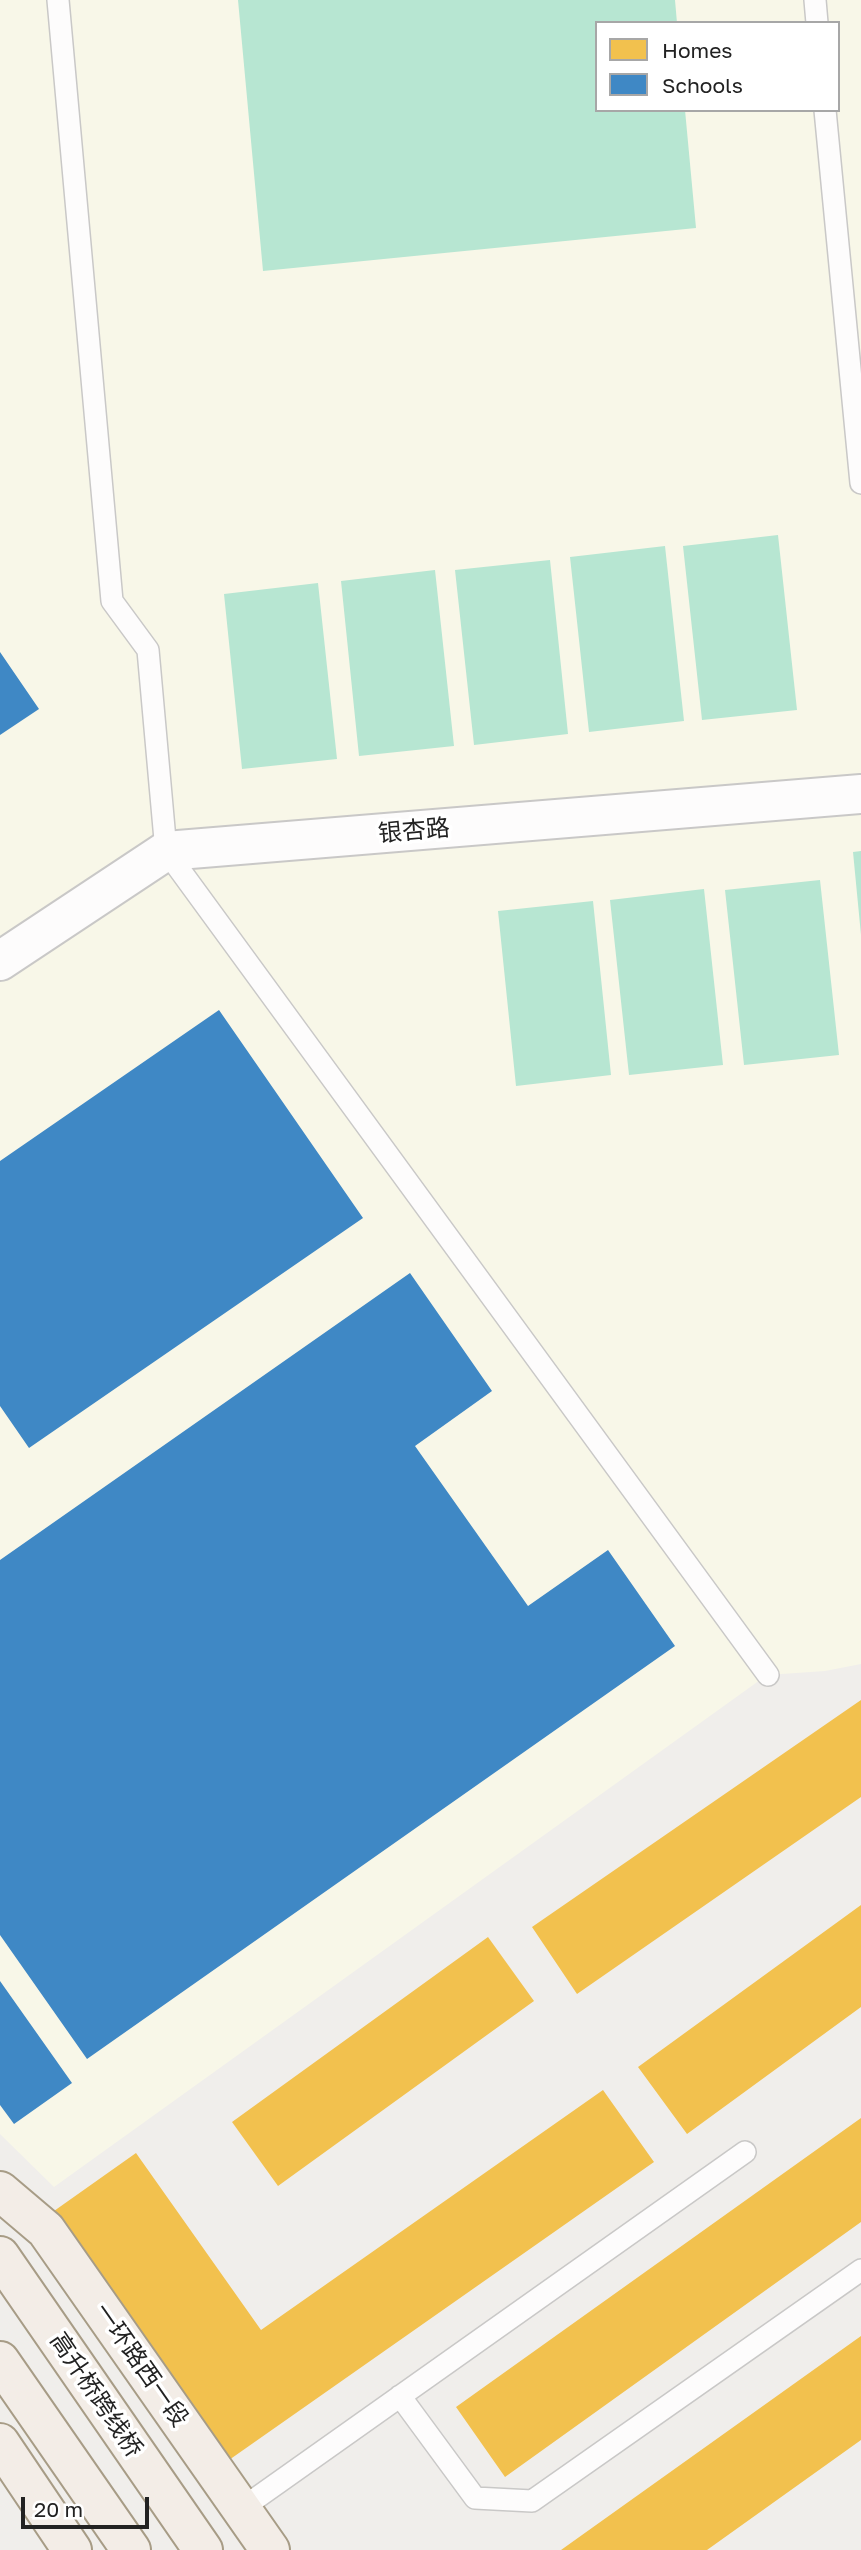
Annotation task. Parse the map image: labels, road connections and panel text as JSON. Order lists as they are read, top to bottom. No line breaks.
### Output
{"streets":{"main road":["一环路西一段","高升桥跨线桥"],"street":["银杏路"]},"legend":["Homes","Schools"],"scale_bar":"20 m"}
